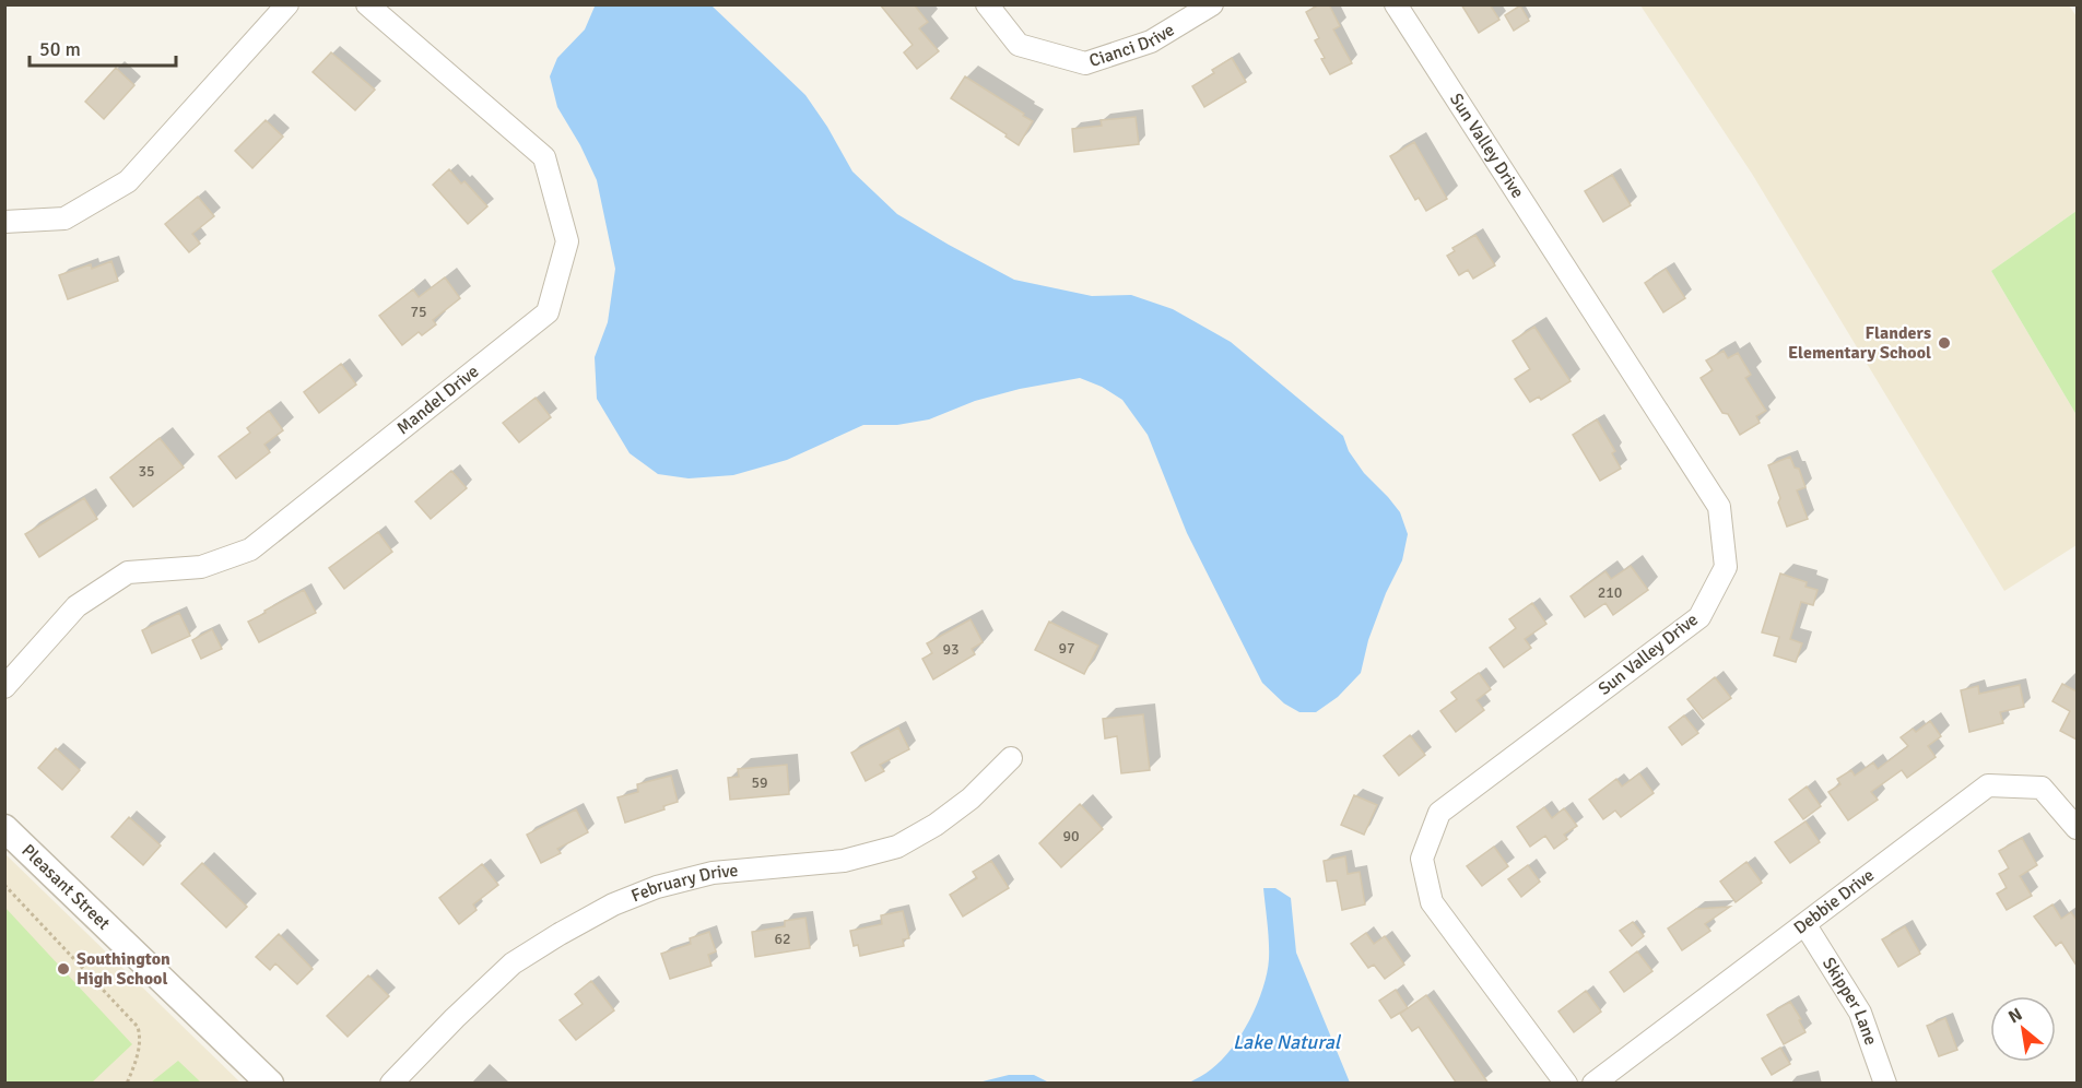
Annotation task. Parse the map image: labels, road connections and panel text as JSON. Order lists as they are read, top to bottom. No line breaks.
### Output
{"streets":{"street":["Cianci Drive","Sun Valley Drive","Mandel Drive","February Drive","Pleasant Street","Debbie Drive","Skipper Lane"]},"crossings":[["Debbie Drive","Skipper Lane"]],"water":["Lake Natural"],"places":["Flanders Elementary School","Southington High School"],"house_numbers":["75","35","210","97","93","59","90","62"],"scale_bar":"50 m","north":"top left"}
